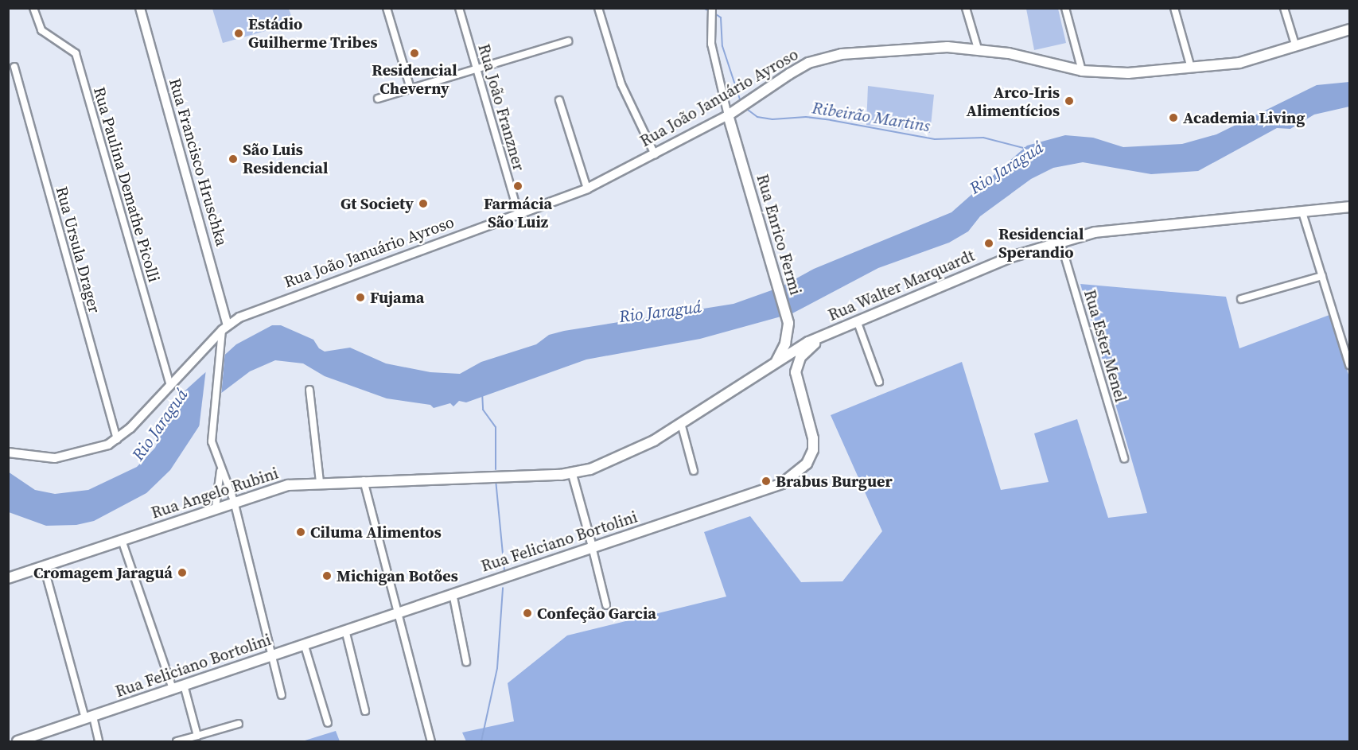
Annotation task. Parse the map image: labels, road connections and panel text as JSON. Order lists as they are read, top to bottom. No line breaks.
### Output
{"streets":{"main road":["Rua João Januário Ayroso","Rua Francisco Hruschka","Rua Enrico Fermi","Rua Walter Marquardt","Rua Angelo Rubini","Rua Feliciano Bortolini"],"street":["Rua João Franzner","Rua Paulina Demathe Picolli","Rua Ursula Drager","Rua Ester Menel"]},"crossings":[["Rua João Januário Ayroso","Rua João Franzner"],["Rua João Januário Ayroso","Rua Francisco Hruschka"],["Rua João Januário Ayroso","Rua Paulina Demathe Picolli"],["Rua João Januário Ayroso","Rua Enrico Fermi"],["Rua João Januário Ayroso","Rua Ursula Drager"],["Rua Enrico Fermi","Rua Walter Marquardt"],["Rua Walter Marquardt","Rua Ester Menel"],["Rua Walter Marquardt","Rua Angelo Rubini"]],"water":["Ribeirão Martins","Rio Jaraguá"],"places":["Estádio Guilherme Tribes","Residencial Cheverny","Arco-Iris Alimentícios","Academia Living","São Luis Residencial","Farmácia São Luiz","Gt Society","Residencial Sperandio","Fujama","Brabus Burguer","Ciluma Alimentos","Cromagem Jaraguá","Michigan Botões","Confeção Garcia"]}
